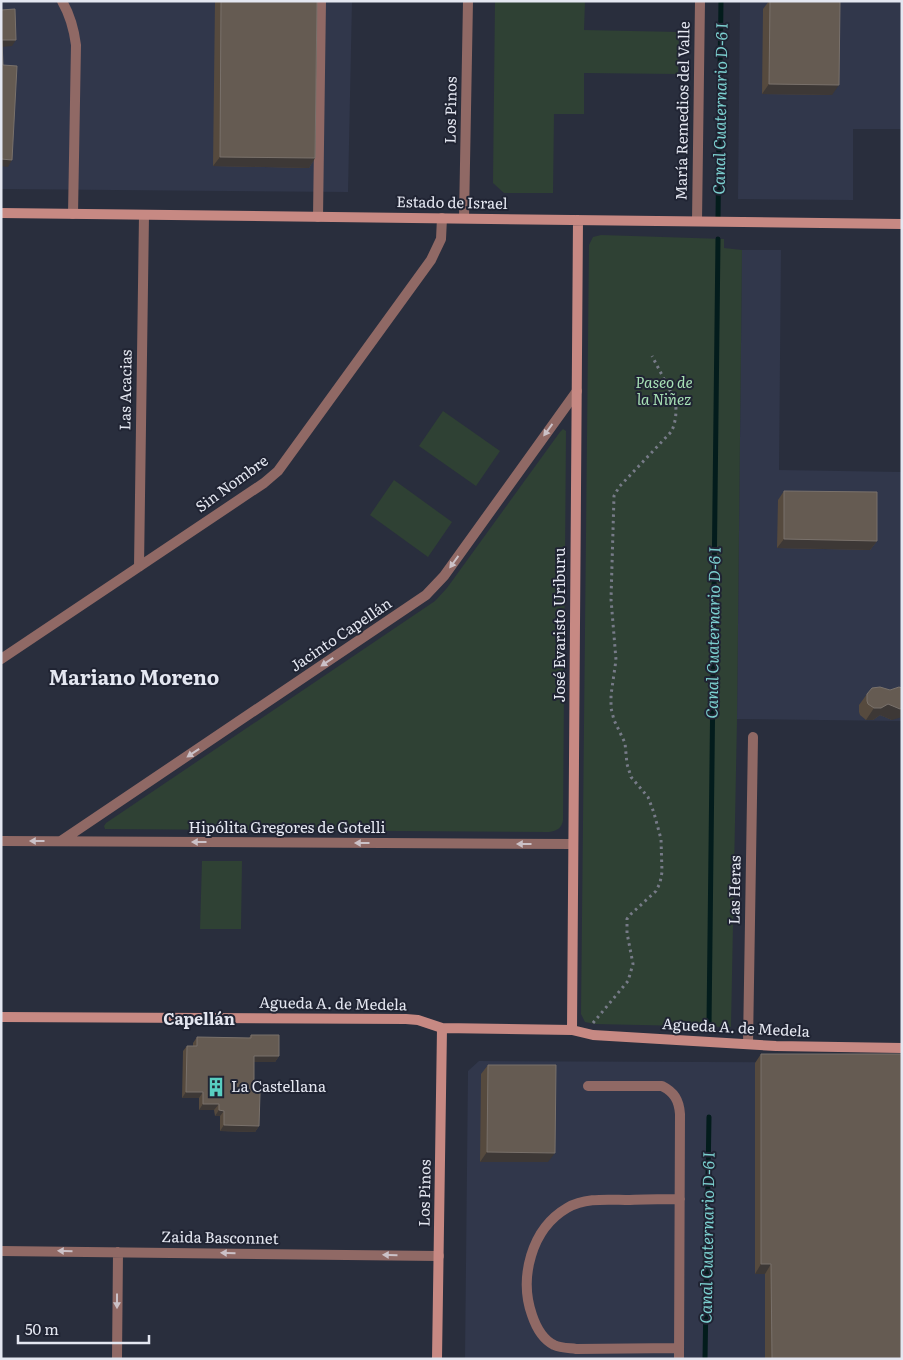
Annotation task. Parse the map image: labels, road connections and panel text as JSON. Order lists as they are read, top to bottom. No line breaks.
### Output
{"streets":{"street":["Los Pinos","María Remedios del Valle","Estado de Israel","Las Acacias","Sin Nombre","José Evaristo Uriburu","Jacinto Capellán","Hipólita Gregores de Gotelli","Las Heras","Agueda A. de Medela","Zaida Basconnet"]},"crossings":[["Los Pinos","Estado de Israel"],["Los Pinos","Agueda A. de Medela"],["Los Pinos","Zaida Basconnet"],["María Remedios del Valle","Estado de Israel"],["Estado de Israel","Las Acacias"],["Estado de Israel","Sin Nombre"],["Estado de Israel","José Evaristo Uriburu"],["Las Acacias","Sin Nombre"],["José Evaristo Uriburu","Jacinto Capellán"],["José Evaristo Uriburu","Hipólita Gregores de Gotelli"],["José Evaristo Uriburu","Agueda A. de Medela"],["Jacinto Capellán","Hipólita Gregores de Gotelli"],["Las Heras","Agueda A. de Medela"]],"one_way":["Jacinto Capellán","Hipólita Gregores de Gotelli","Zaida Basconnet"],"districts":["Mariano Moreno","Capellán"],"water":["Canal Cuaternario D-6 I"],"parks":["Paseo de la Niñez"],"places":{"building":["La Castellana"]},"scale_bar":"50 m"}
